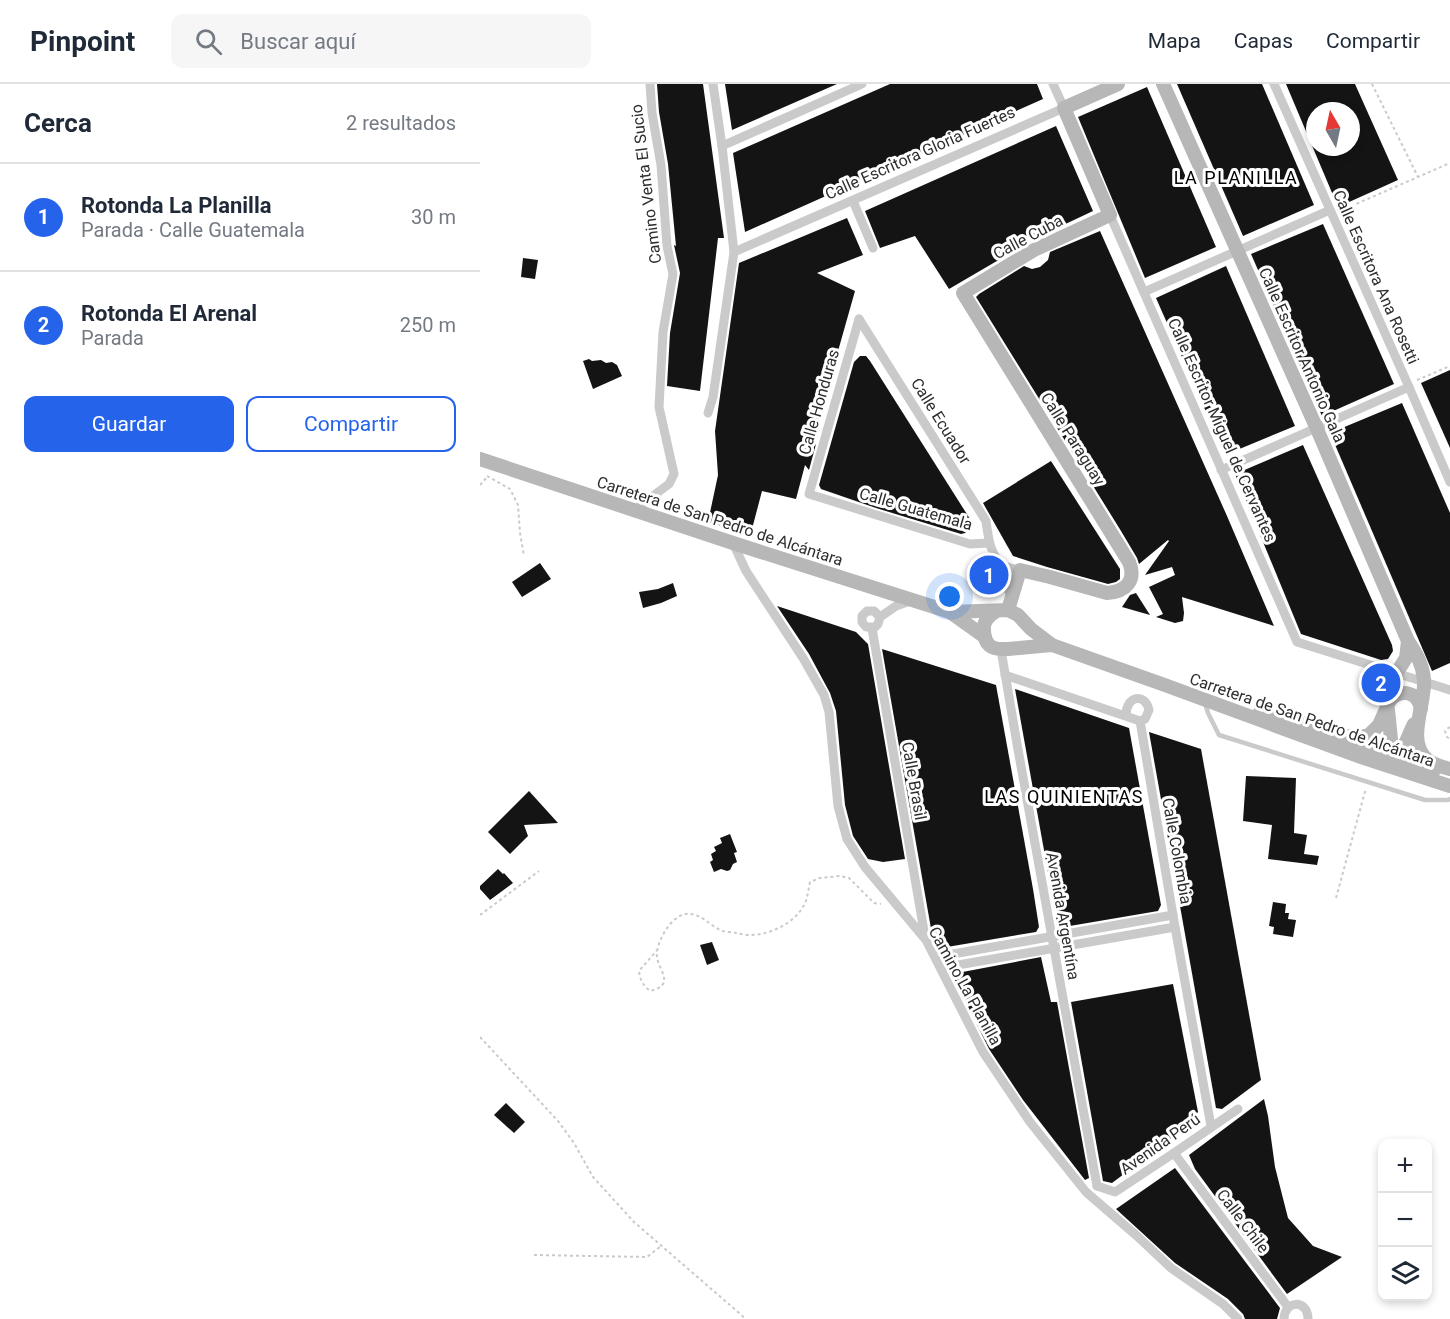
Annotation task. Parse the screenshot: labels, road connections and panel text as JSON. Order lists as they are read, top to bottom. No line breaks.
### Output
{"streets":{"main road":["Calle Escritora Gloria Fuertes","Calle Cuba","Calle Escritor Antonio Gala","Calle Escritor Miguel de Cervantes","Calle Paraguay","Carretera de San Pedro de Alcántara"],"street":["Camino Venta El Sucio","Calle Escritora Ana Rosetti","Calle Honduras","Calle Ecuador","Calle Guatemala","Calle Brasil","Calle Colombia","Avenida Argentína","Camino La Planilla","Avenida Perú","Calle Chile"]},"crossings":[["Calle Escritora Gloria Fuertes","Calle Escritor Miguel de Cervantes"],["Camino Venta El Sucio","Carretera de San Pedro de Alcántara"],["Calle Cuba","Calle Escritor Miguel de Cervantes"],["Calle Cuba","Calle Paraguay"],["Calle Escritor Antonio Gala","Calle Escritor Miguel de Cervantes"],["Calle Honduras","Calle Ecuador"],["Calle Honduras","Calle Guatemala"],["Calle Ecuador","Calle Guatemala"],["Carretera de San Pedro de Alcántara","Avenida Argentína"],["Carretera de San Pedro de Alcántara","Camino La Planilla"],["Calle Brasil","Camino La Planilla"],["Calle Colombia","Avenida Perú"],["Avenida Argentína","Avenida Perú"],["Avenida Perú","Calle Chile"]],"districts":["LA PLANILLA","LAS QUINIENTAS"],"north":"top","page":{"header":"Pinpoint","search":"Buscar aquí","nav":["Mapa","Capas","Compartir"],"heading":["Cerca","2 resultados"],"list":[{"mark":"1","name":"Rotonda La Planilla","note":"Parada · Calle Guatemala","value":"30 m"},{"mark":"2","name":"Rotonda El Arenal","note":"Parada","value":"250 m"}],"buttons":["Guardar","Compartir"],"pins":["1","2"],"map_buttons":["+","−"]}}
